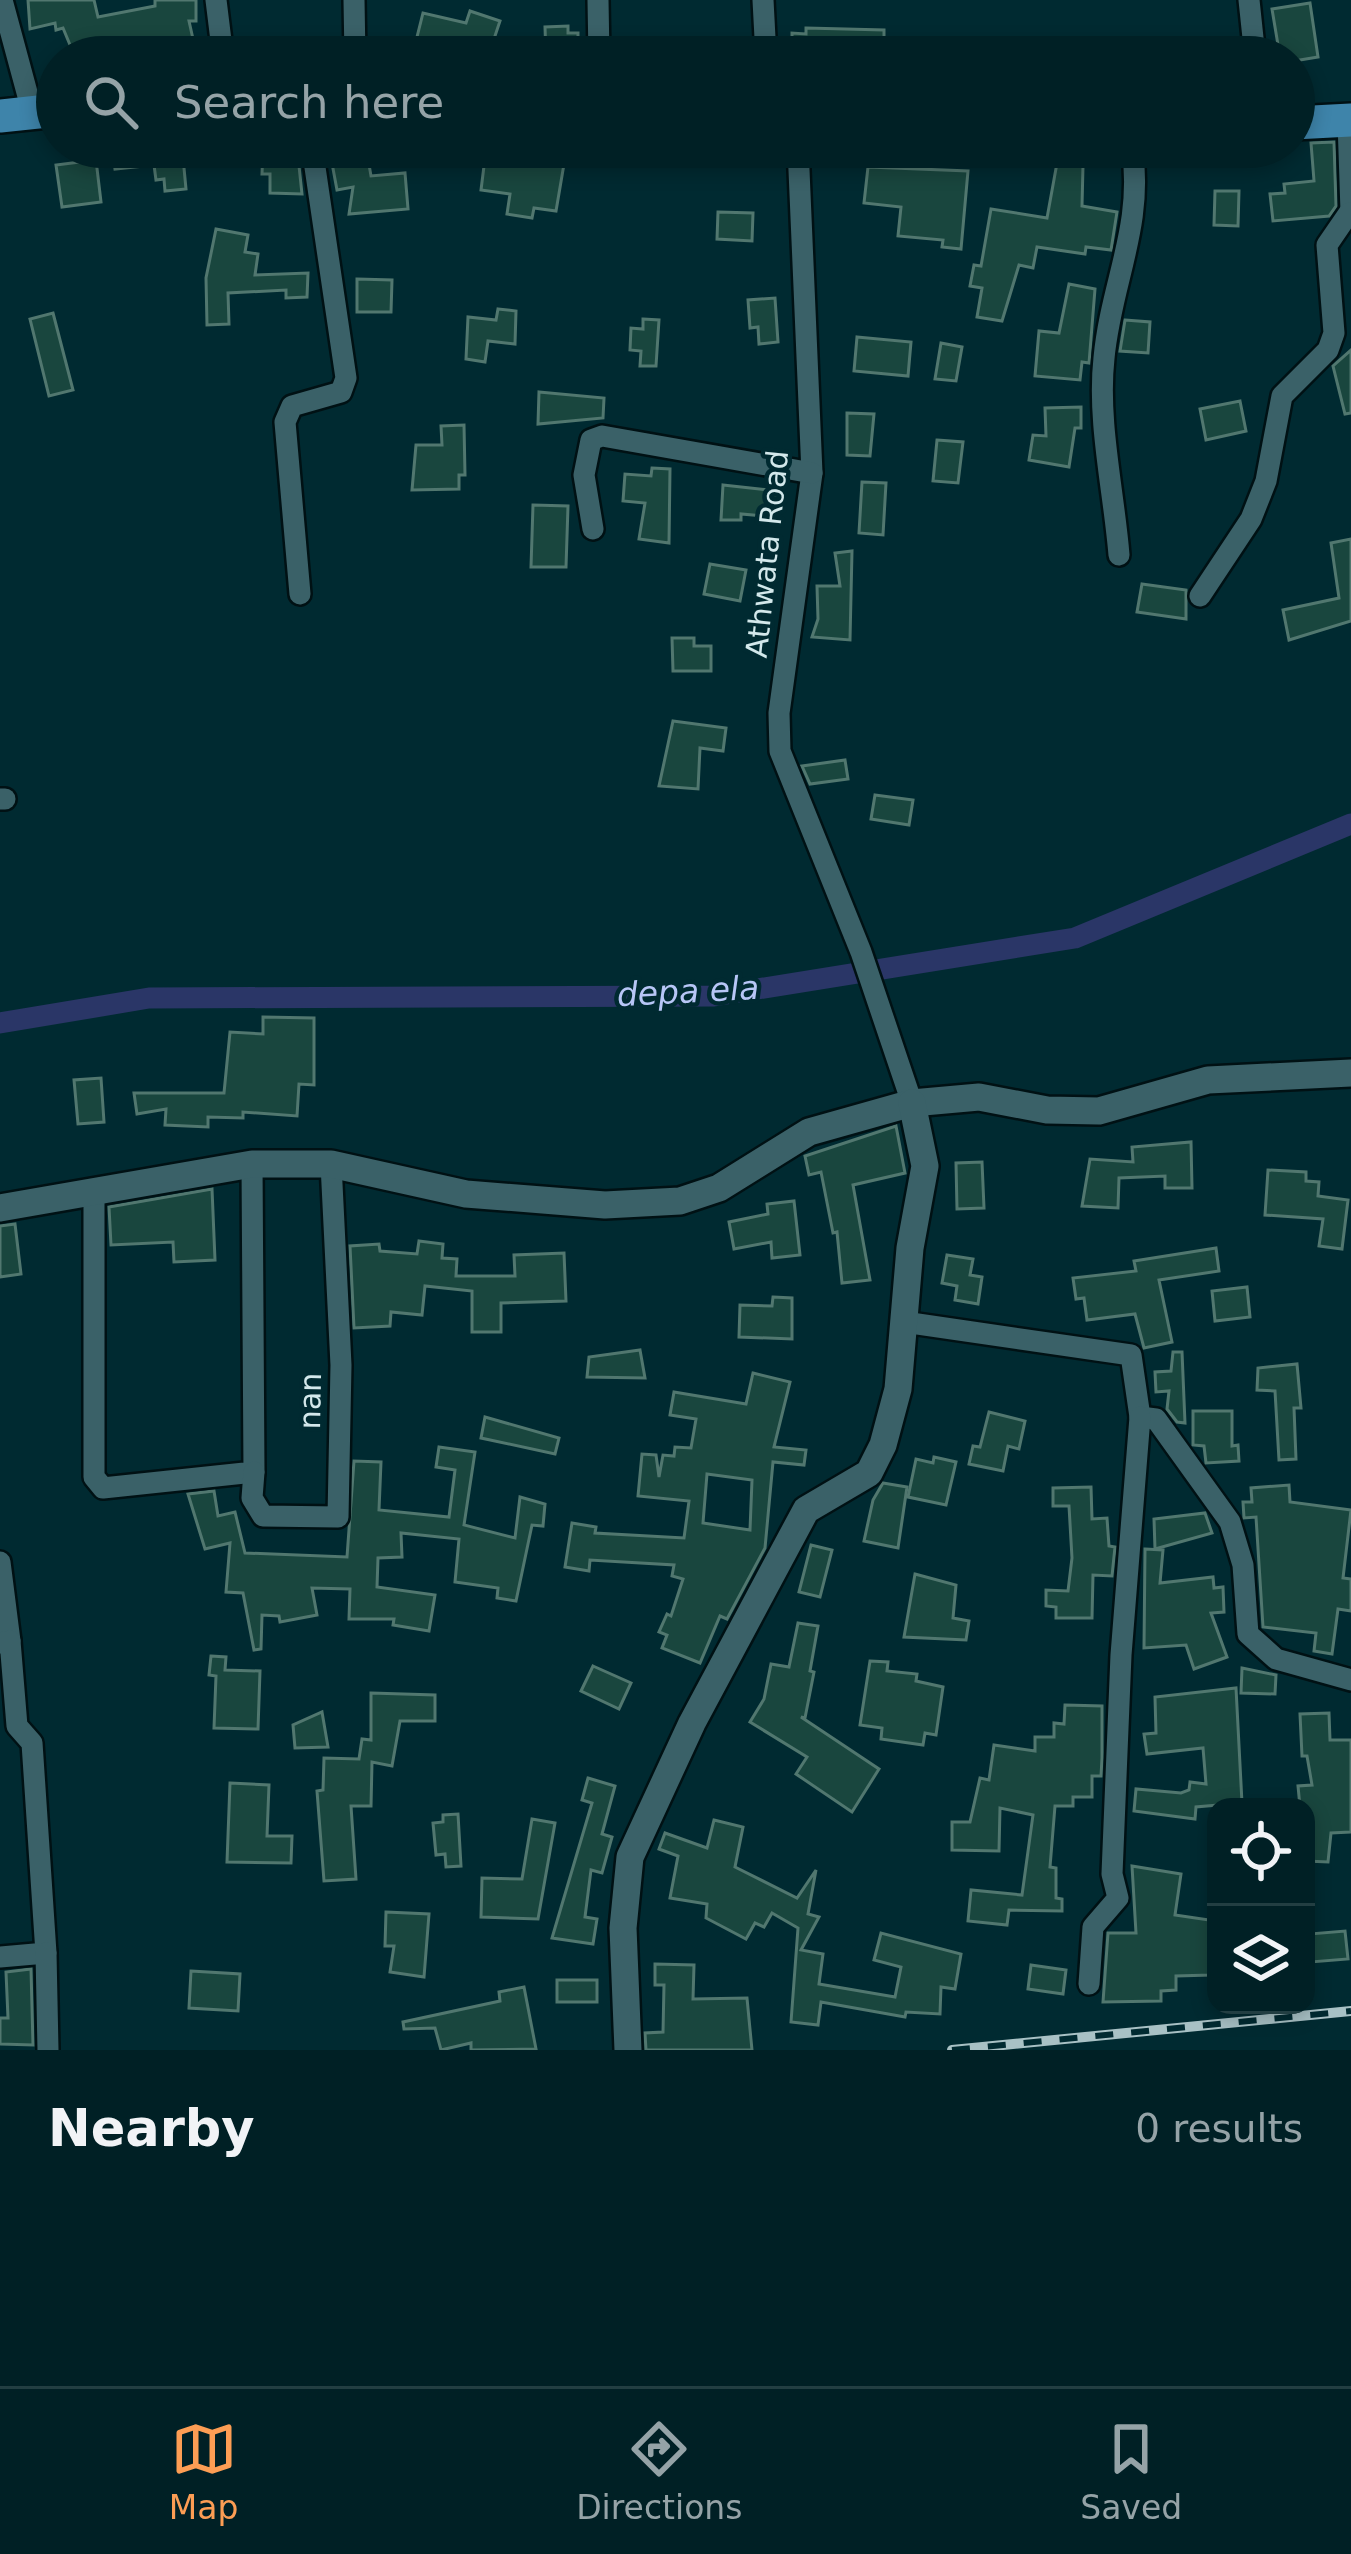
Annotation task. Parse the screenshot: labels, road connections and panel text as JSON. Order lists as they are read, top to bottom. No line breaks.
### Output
{"streets":{"street":["Athwata Road","nan"]},"water":["depa ela"],"page":{"search":"Search here","heading":["Nearby","0 results"],"nav":["Map","Directions","Saved"]}}
